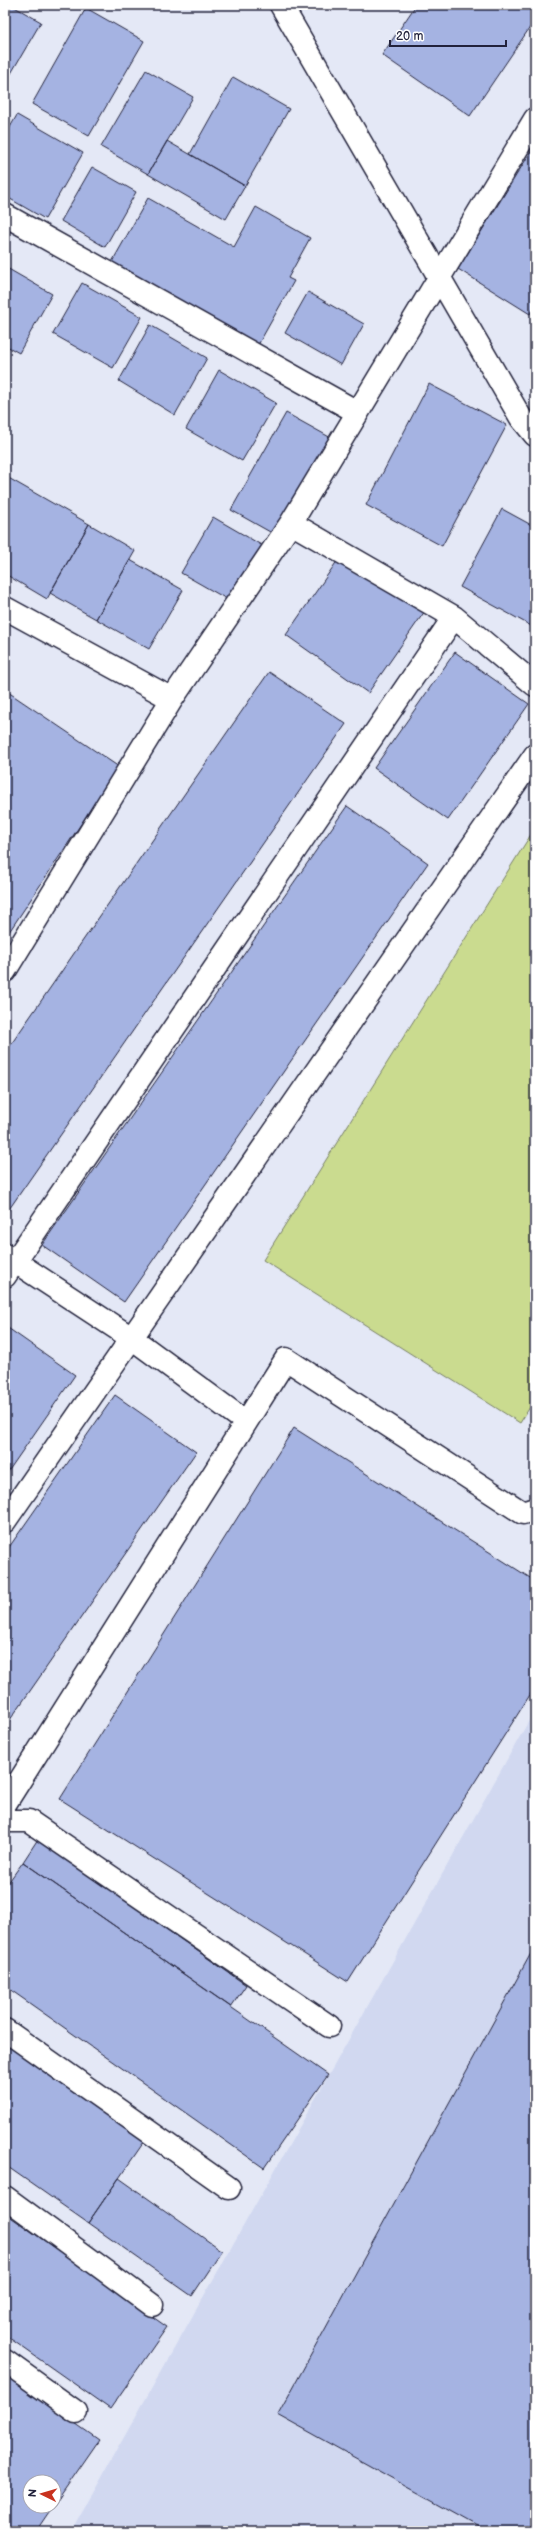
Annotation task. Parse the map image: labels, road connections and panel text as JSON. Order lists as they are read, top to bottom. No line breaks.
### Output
{"scale_bar":"20 m","north":"left"}
